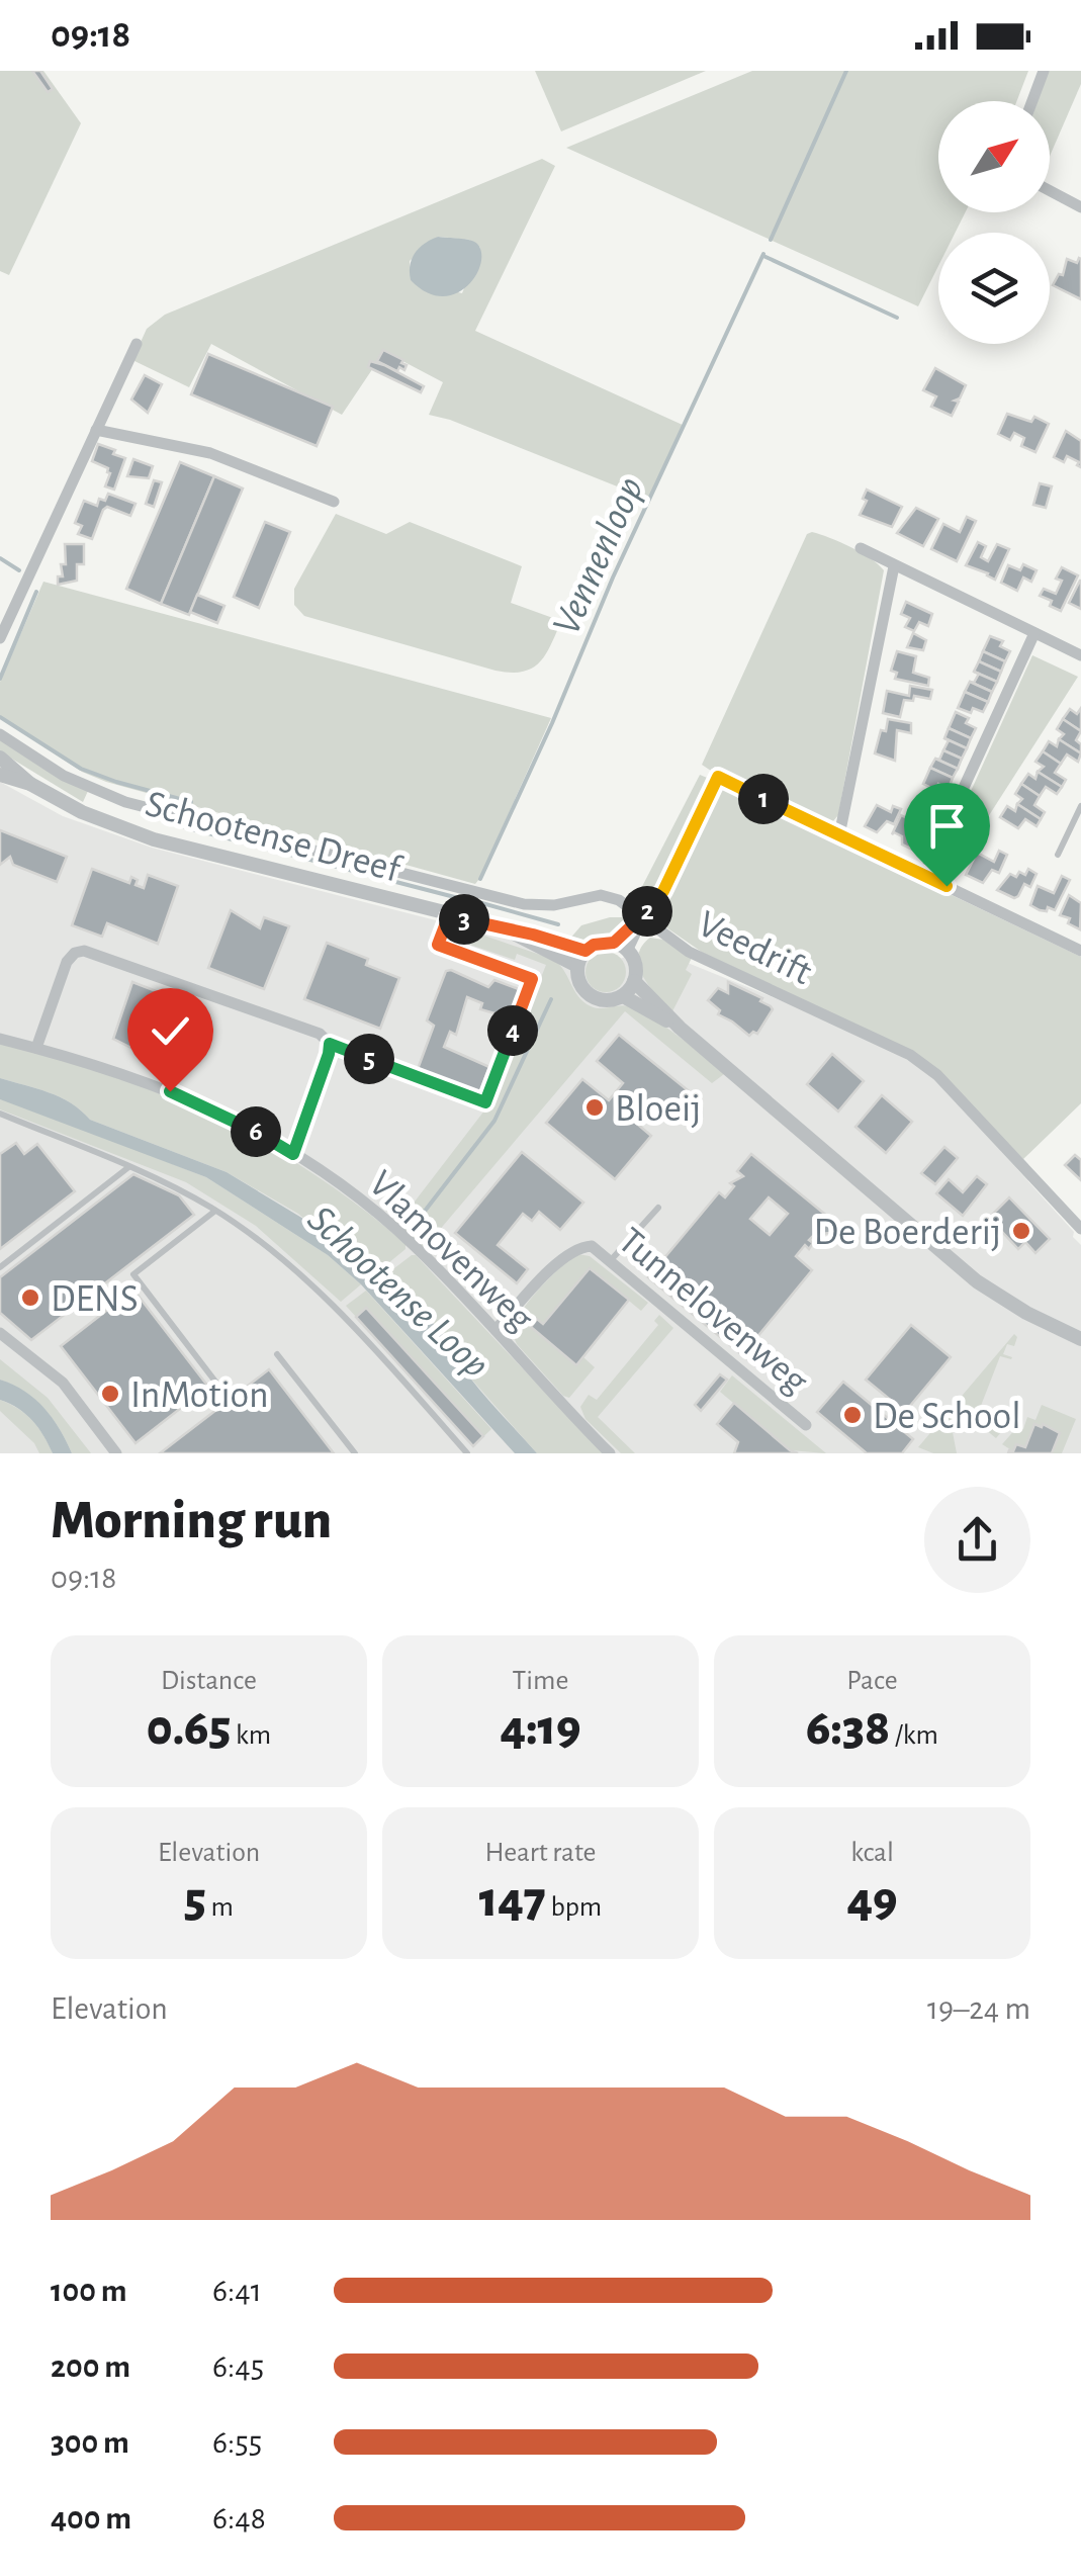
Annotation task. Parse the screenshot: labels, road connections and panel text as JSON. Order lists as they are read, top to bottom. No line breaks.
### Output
{"streets":{"street":["Schootense Dreef","Veedrift","Vlamovenweg","Tunnelovenweg"]},"crossings":[["Vlamovenweg","Tunnelovenweg"]],"water":["Vennenloop","Schootense Loop"],"places":["Bloeij","De Boerderij","DENS","InMotion","De School"],"north":"top right","page":{"status":"09:18","pins":["1","2","3","4","5","6"],"heading":["Morning run","09:18"],"stats":[["Distance","0.65 km"],["Time","4:19"],["Pace","6:38 /km"],["Elevation","5 m"],["Heart rate","147 bpm"],["kcal","49"]],"chart":["Elevation","19–24 m"],"list":[{"name":"100 m","note":"6:41"},{"name":"200 m","note":"6:45"},{"name":"300 m","note":"6:55"},{"name":"400 m","note":"6:48"}]}}
